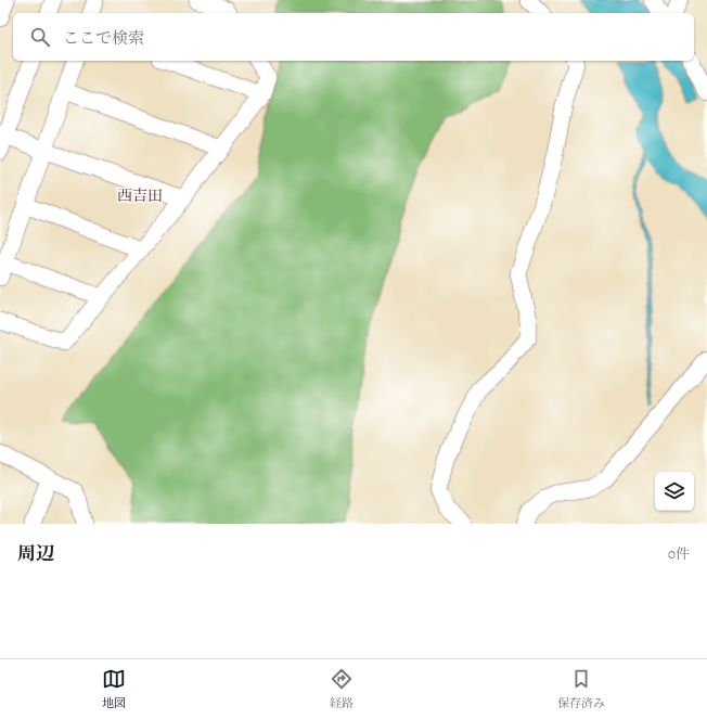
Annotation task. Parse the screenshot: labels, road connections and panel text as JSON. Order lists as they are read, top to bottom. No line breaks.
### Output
{"districts":["西吉田"],"page":{"search":"ここで検索","heading":["周辺","0件"],"nav":["地図","経路","保存済み"]}}
